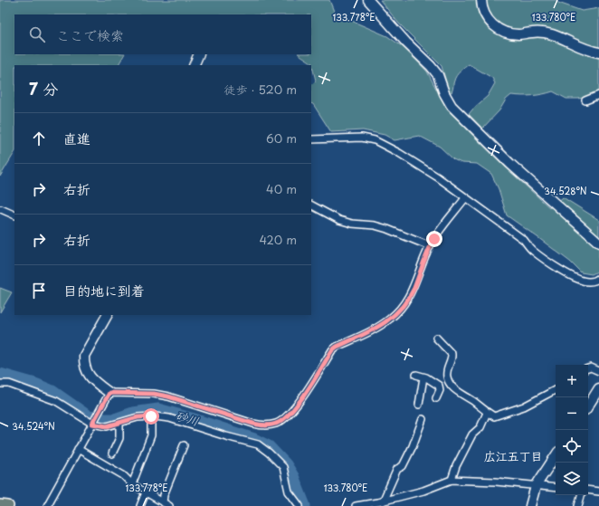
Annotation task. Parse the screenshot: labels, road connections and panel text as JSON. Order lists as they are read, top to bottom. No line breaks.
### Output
{"districts":["広江五丁目"],"water":["砂川"],"page":{"search":"ここで検索","heading":["7 分","徒歩 · 520 m"],"list":[["直進","60 m"],["右折","40 m"],["右折","420 m"],"目的地に到着"],"map_buttons":["+","−"]},"coordinates":["133.778°E","133.780°E","34.528°N","34.524°N"]}
